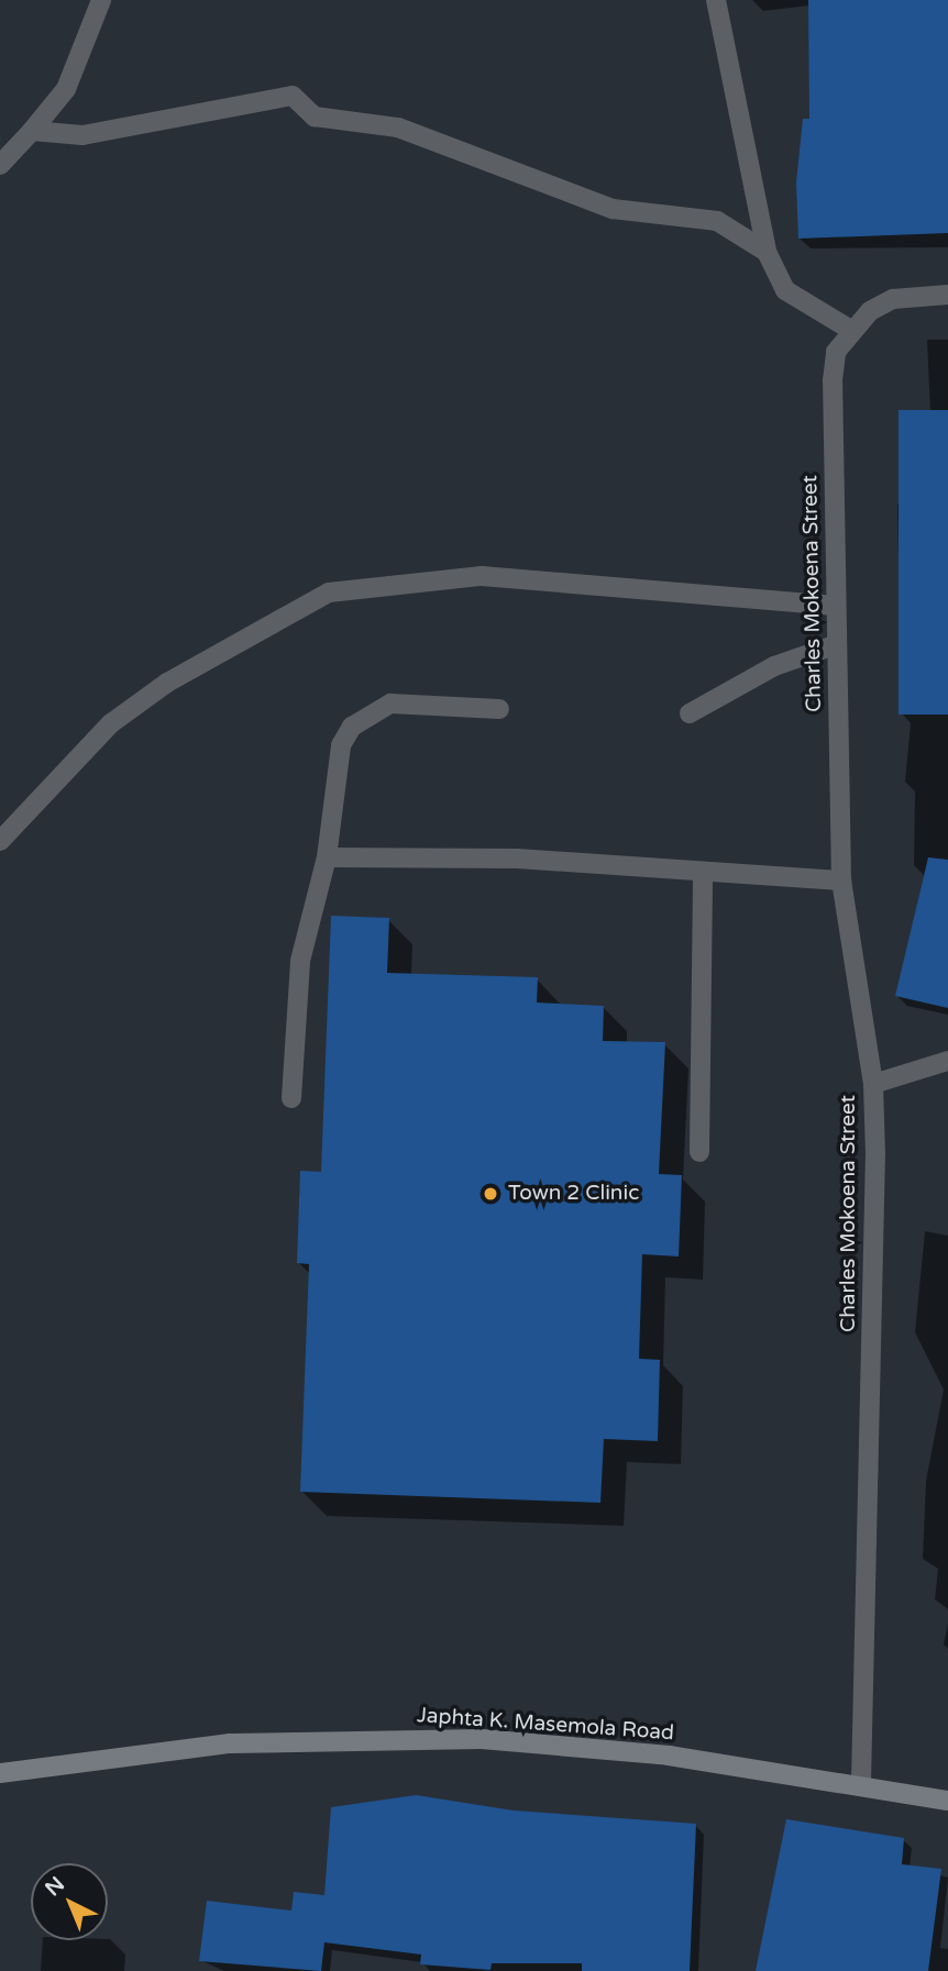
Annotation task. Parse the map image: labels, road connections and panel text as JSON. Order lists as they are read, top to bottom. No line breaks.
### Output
{"streets":{"main road":["Japhta K. Masemola Road"],"street":["Charles Mokoena Street"]},"crossings":[["Charles Mokoena Street","Japhta K. Masemola Road"]],"places":["Town 2 Clinic"],"north":"top left"}
